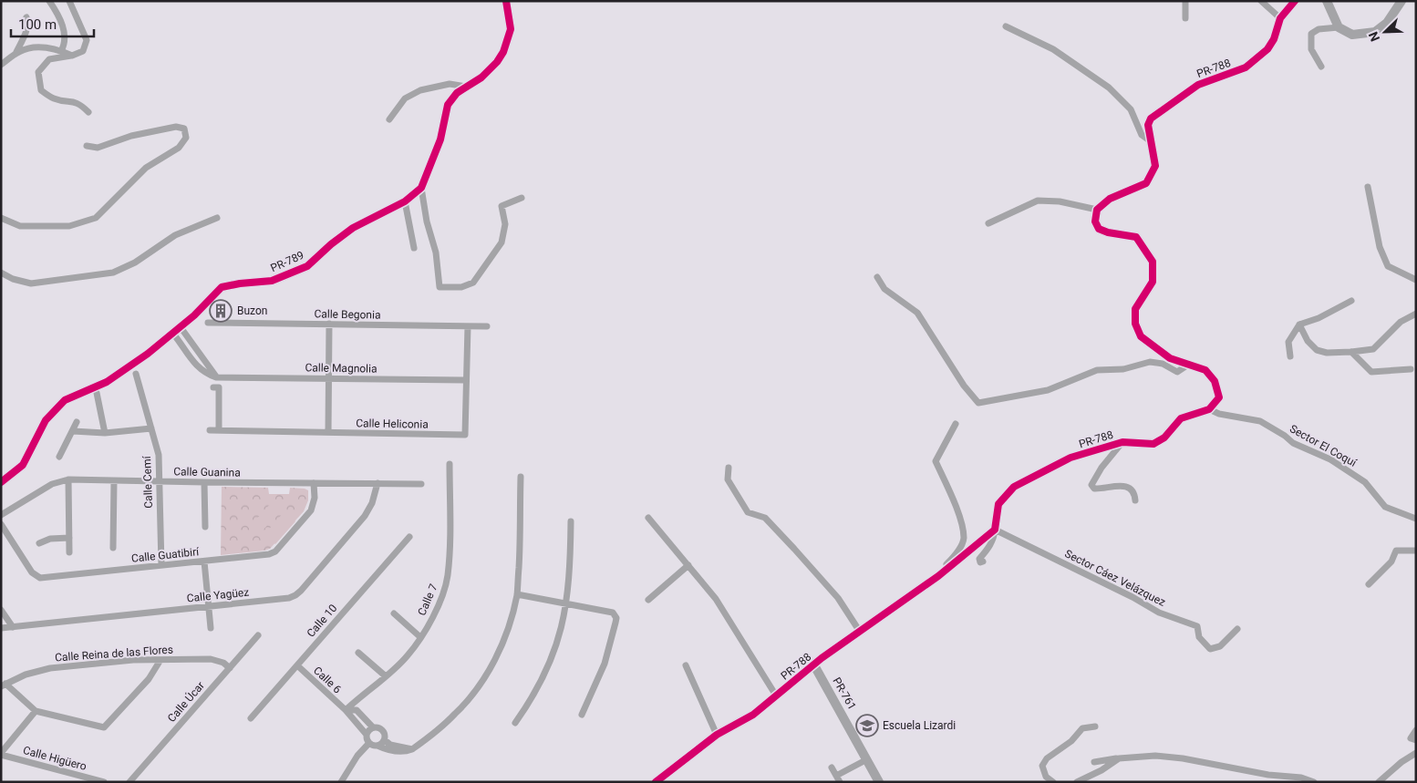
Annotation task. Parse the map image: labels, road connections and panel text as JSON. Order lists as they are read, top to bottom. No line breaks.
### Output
{"streets":{"street":["PR-788","PR-789","Calle Begonia","Calle Magnolia","Calle Heliconia","Sector El Coquí","Calle Guanina","Calle Cemí","Calle Guatibirí","Sector Cáez Velázquez","Calle Yagüez","Calle 7","Calle 10","Calle Reina de las Flores","Calle 6","PR-761","Calle Úcar","Calle Higüero"]},"crossings":[["PR-788","Sector El Coquí"],["PR-788","Sector Cáez Velázquez"],["PR-788","PR-761"],["Calle Begonia","Calle Heliconia"],["Calle Magnolia","Calle Heliconia"],["Calle Guanina","Calle Cemí"],["Calle Guanina","Calle Guatibirí"],["Calle Guanina","Calle Yagüez"],["Calle Cemí","Calle Guatibirí"],["Calle 7","Calle 6"],["Calle 10","Calle 6"],["Calle Reina de las Flores","Calle Úcar"]],"places":{"building":["Buzon"],"school or university":["Escuela Lizardi"]},"scale_bar":"100 m","north":"bottom left"}
